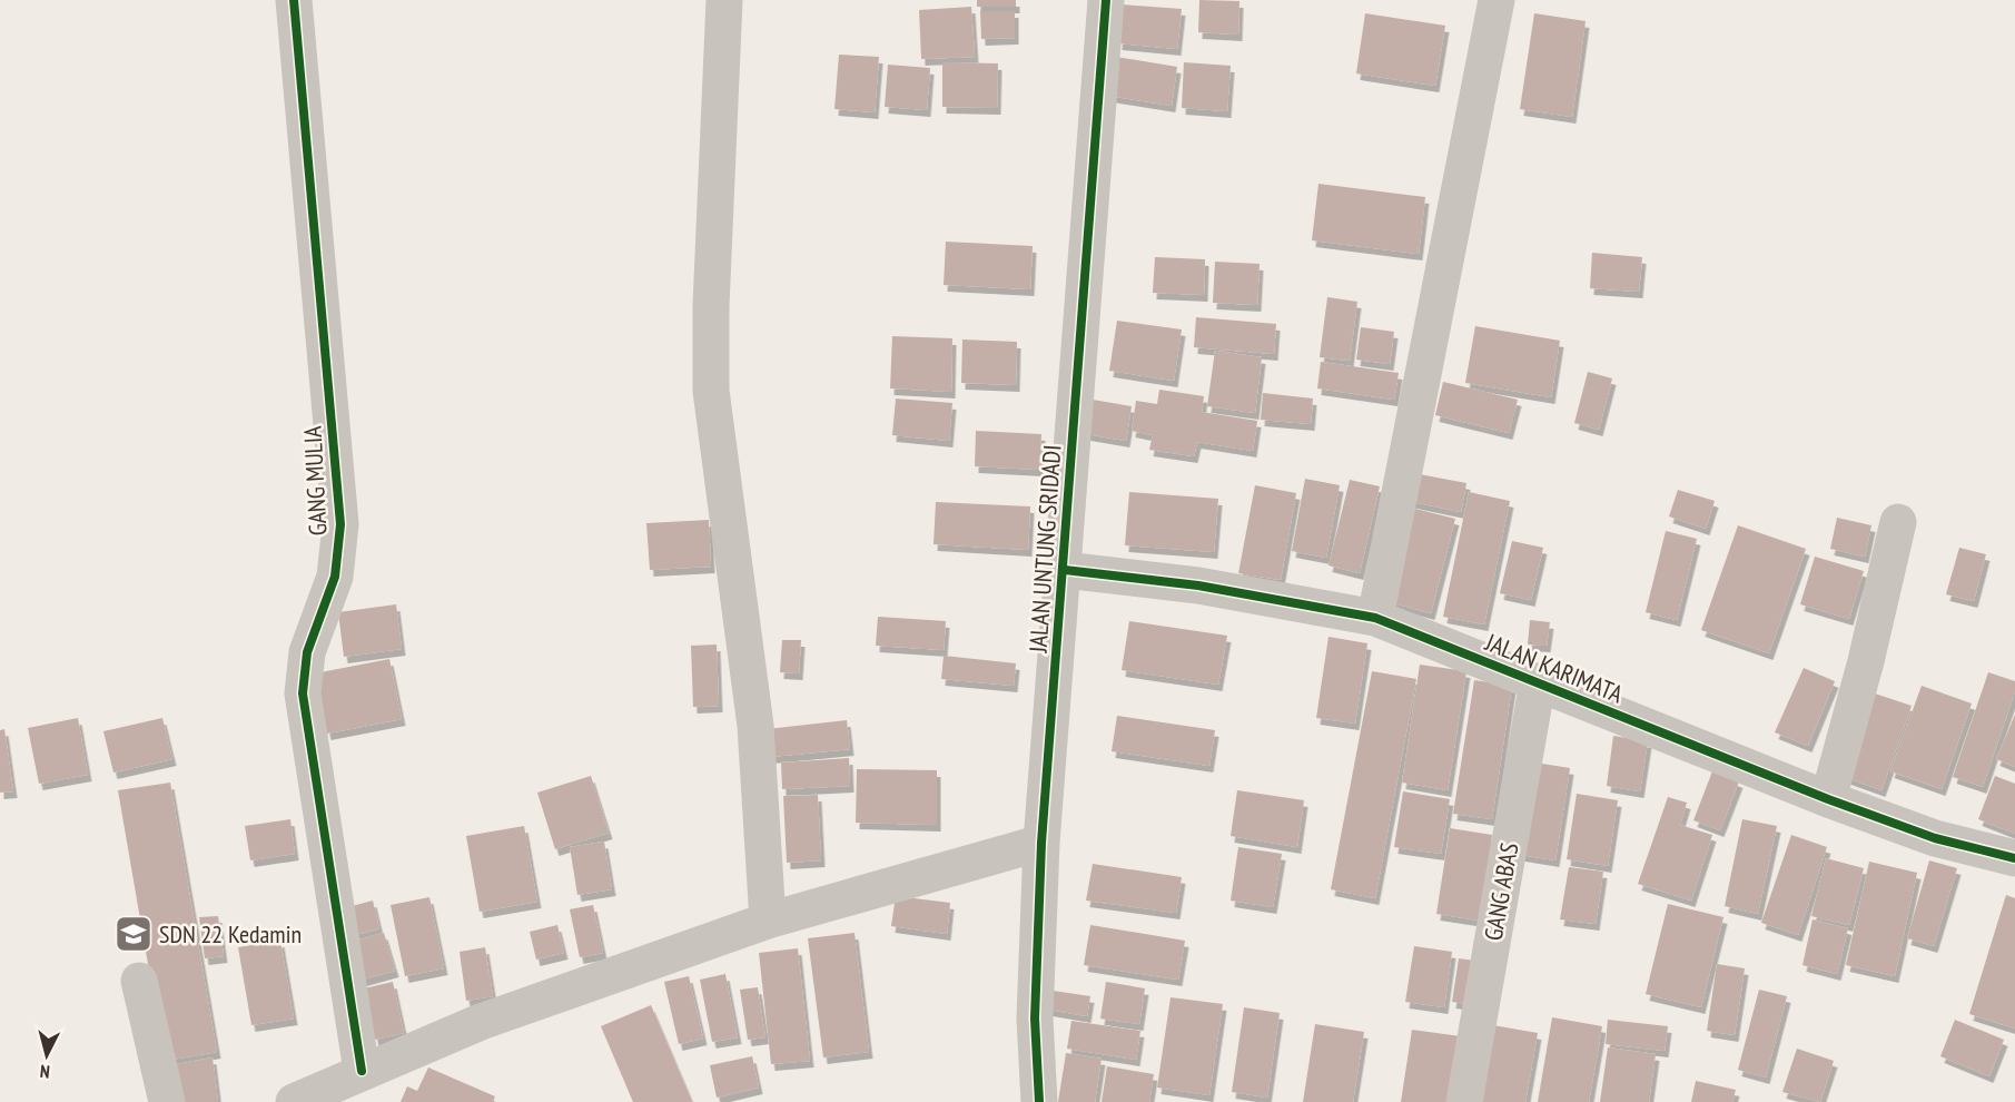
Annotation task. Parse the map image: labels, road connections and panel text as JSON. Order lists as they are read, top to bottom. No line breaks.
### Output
{"streets":{"street":["GANG MULIA","JALAN UNTUNG SRIDADI","JALAN KARIMATA","GANG ABAS"]},"crossings":[["JALAN UNTUNG SRIDADI","JALAN KARIMATA"],["JALAN KARIMATA","GANG ABAS"]],"places":{"school or university":["SDN 22 Kedamin"]},"north":"bottom"}
